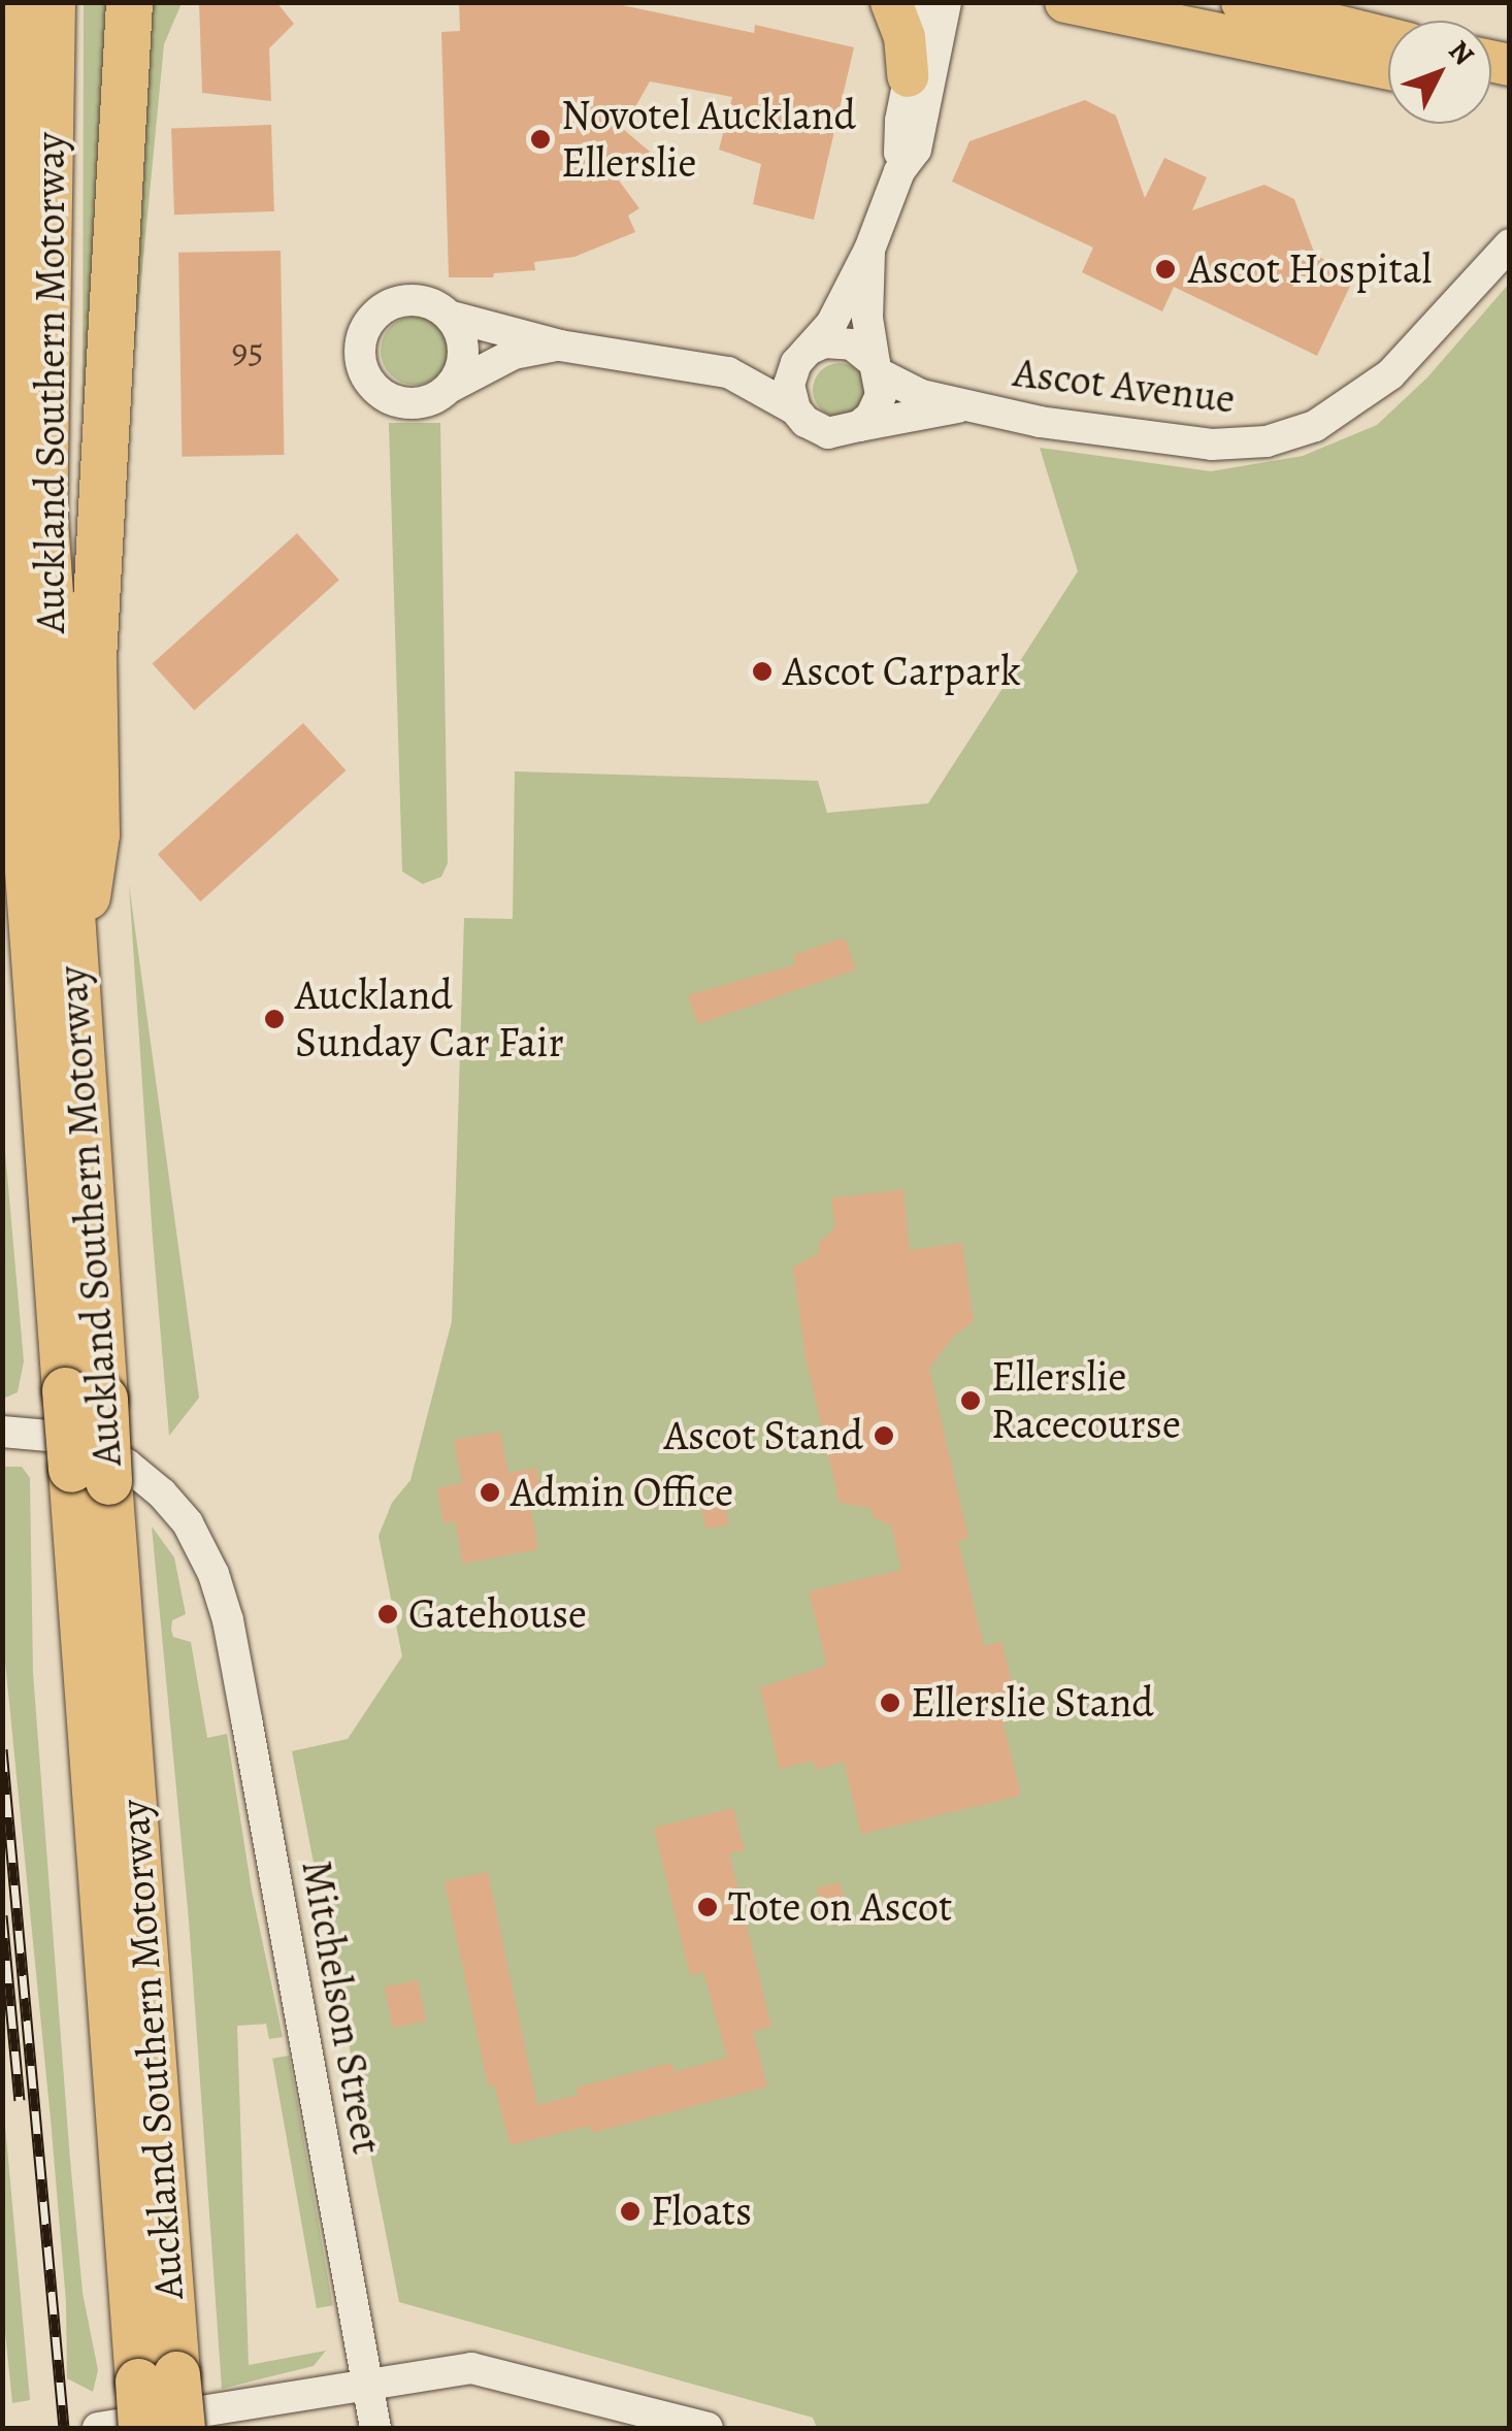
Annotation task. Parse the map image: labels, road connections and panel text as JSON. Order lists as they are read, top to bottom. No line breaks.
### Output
{"streets":{"highway":["Auckland Southern Motorway"],"street":["Ascot Avenue","Mitchelson Street"]},"places":["Novotel Auckland Ellerslie","Ascot Hospital","Ascot Carpark","Auckland Sunday Car Fair","Ellerslie Racecourse","Ascot Stand","Admin Office","Gatehouse","Ellerslie Stand","Tote on Ascot","Floats"],"house_numbers":["95"],"north":"top right"}
